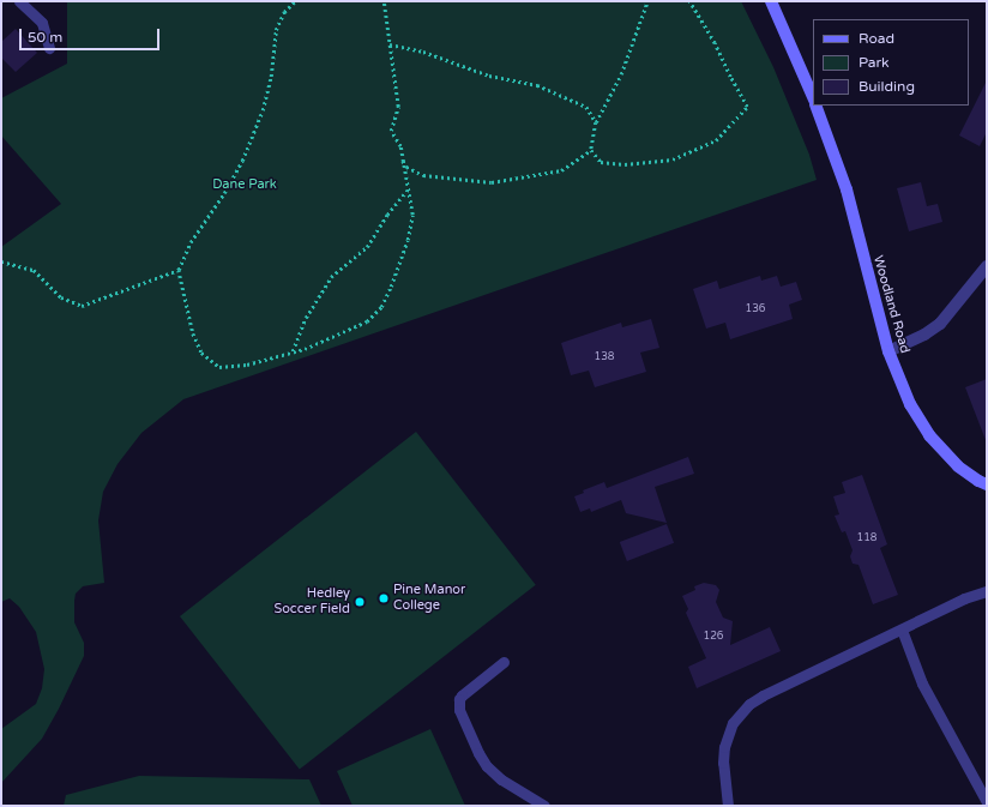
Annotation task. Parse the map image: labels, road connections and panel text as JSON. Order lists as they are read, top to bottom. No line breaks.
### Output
{"streets":{"street":["Woodland Road"]},"parks":["Dane Park"],"places":["Pine Manor College","Hedley Soccer Field"],"house_numbers":["136","138","118","126"],"legend":["Road","Park","Building"],"scale_bar":"50 m"}
